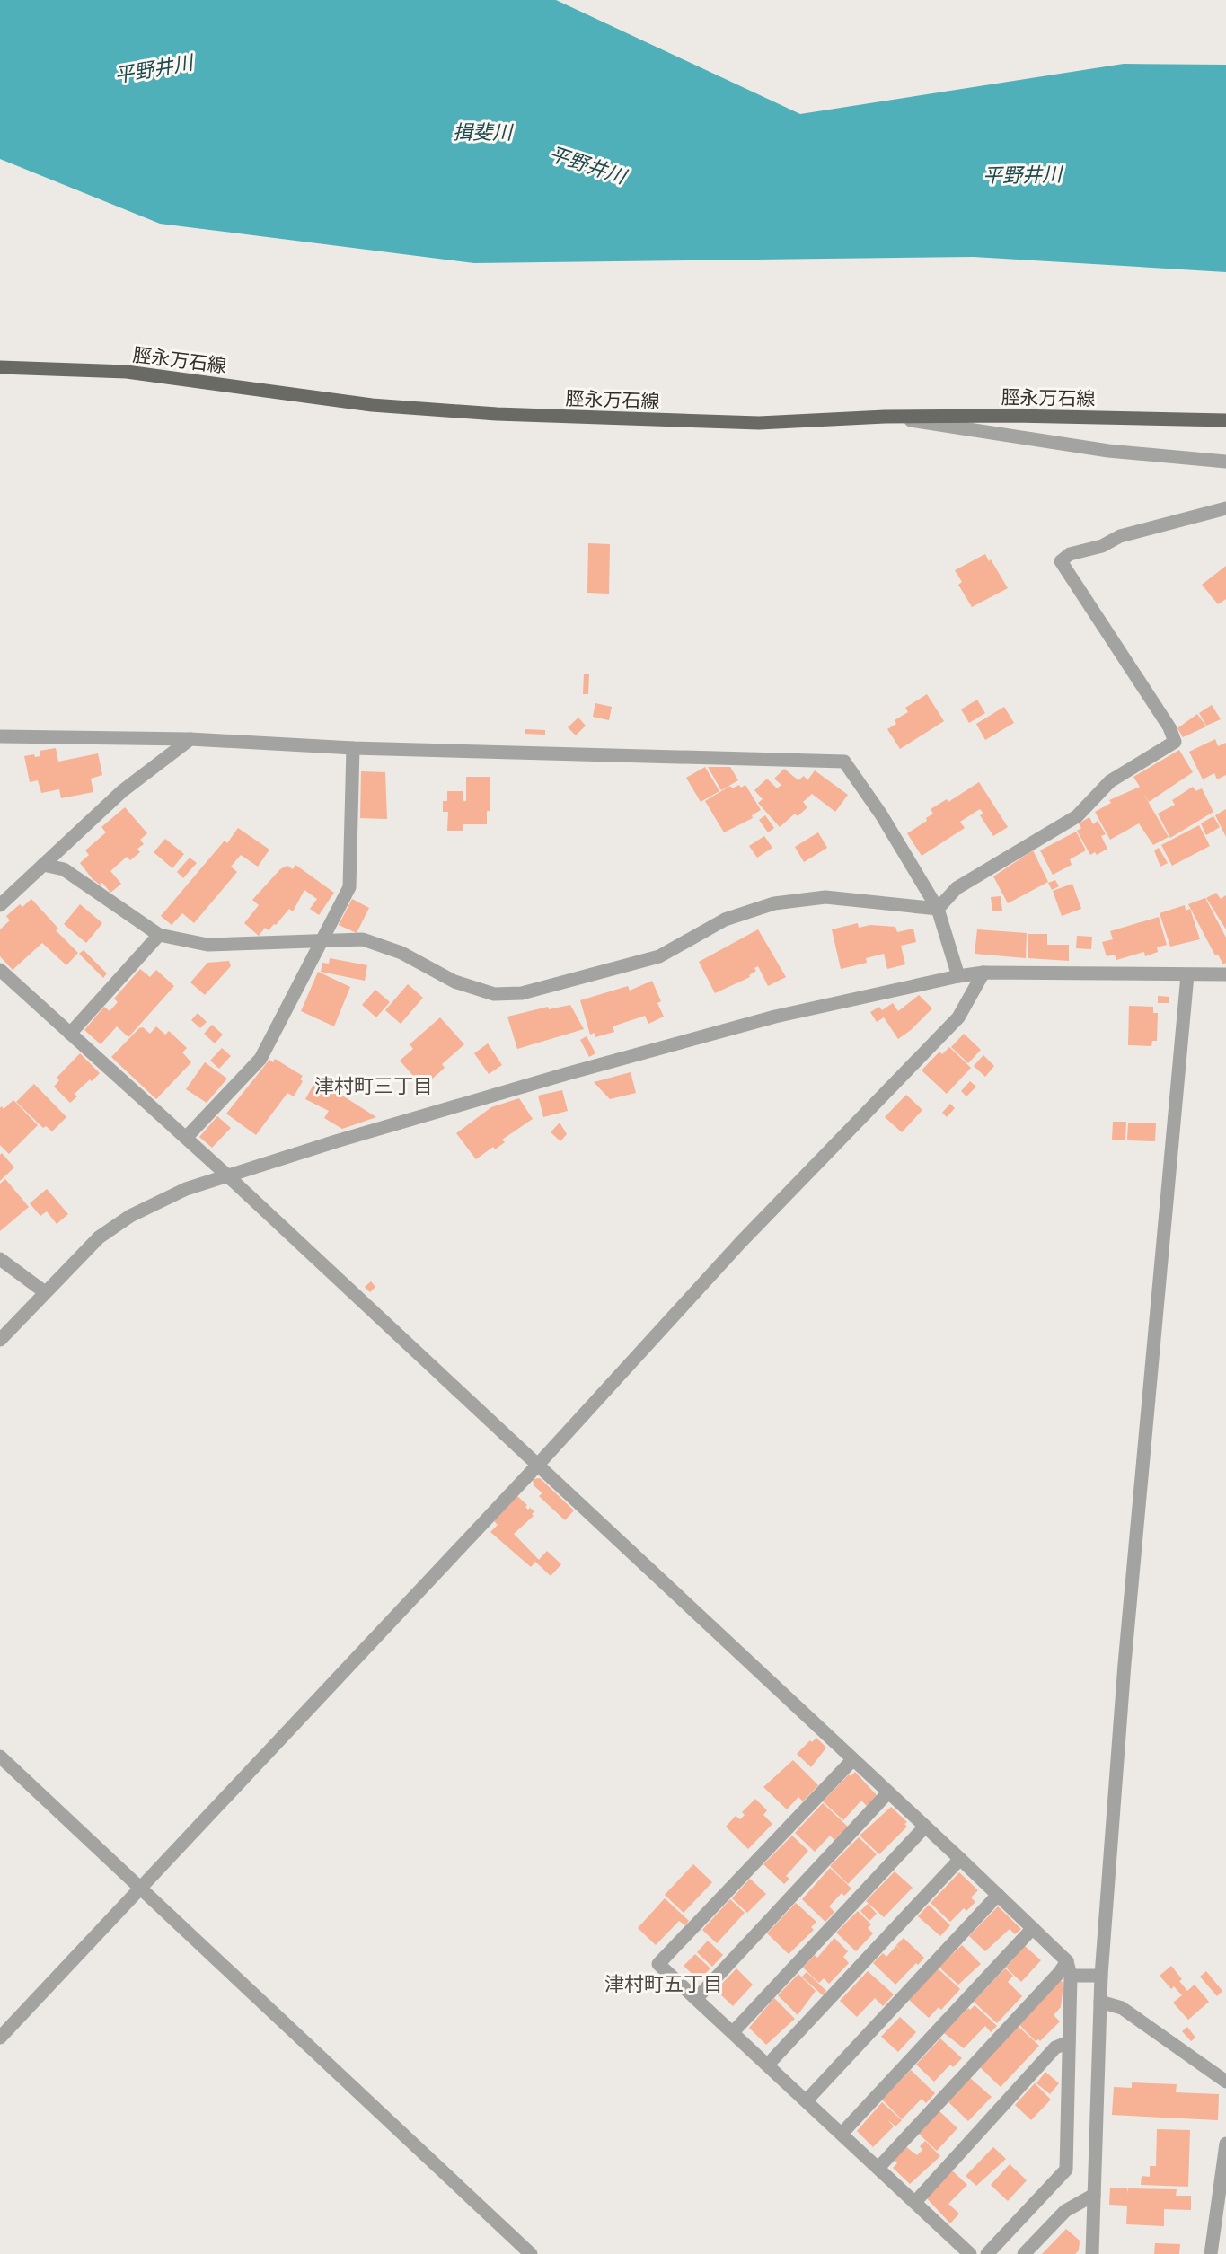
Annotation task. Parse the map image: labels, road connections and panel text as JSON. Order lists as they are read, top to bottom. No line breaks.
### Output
{"streets":{"main road":["脛永万石線"]},"districts":["津村町三丁目","津村町五丁目"],"water":["平野井川","揖斐川"]}
